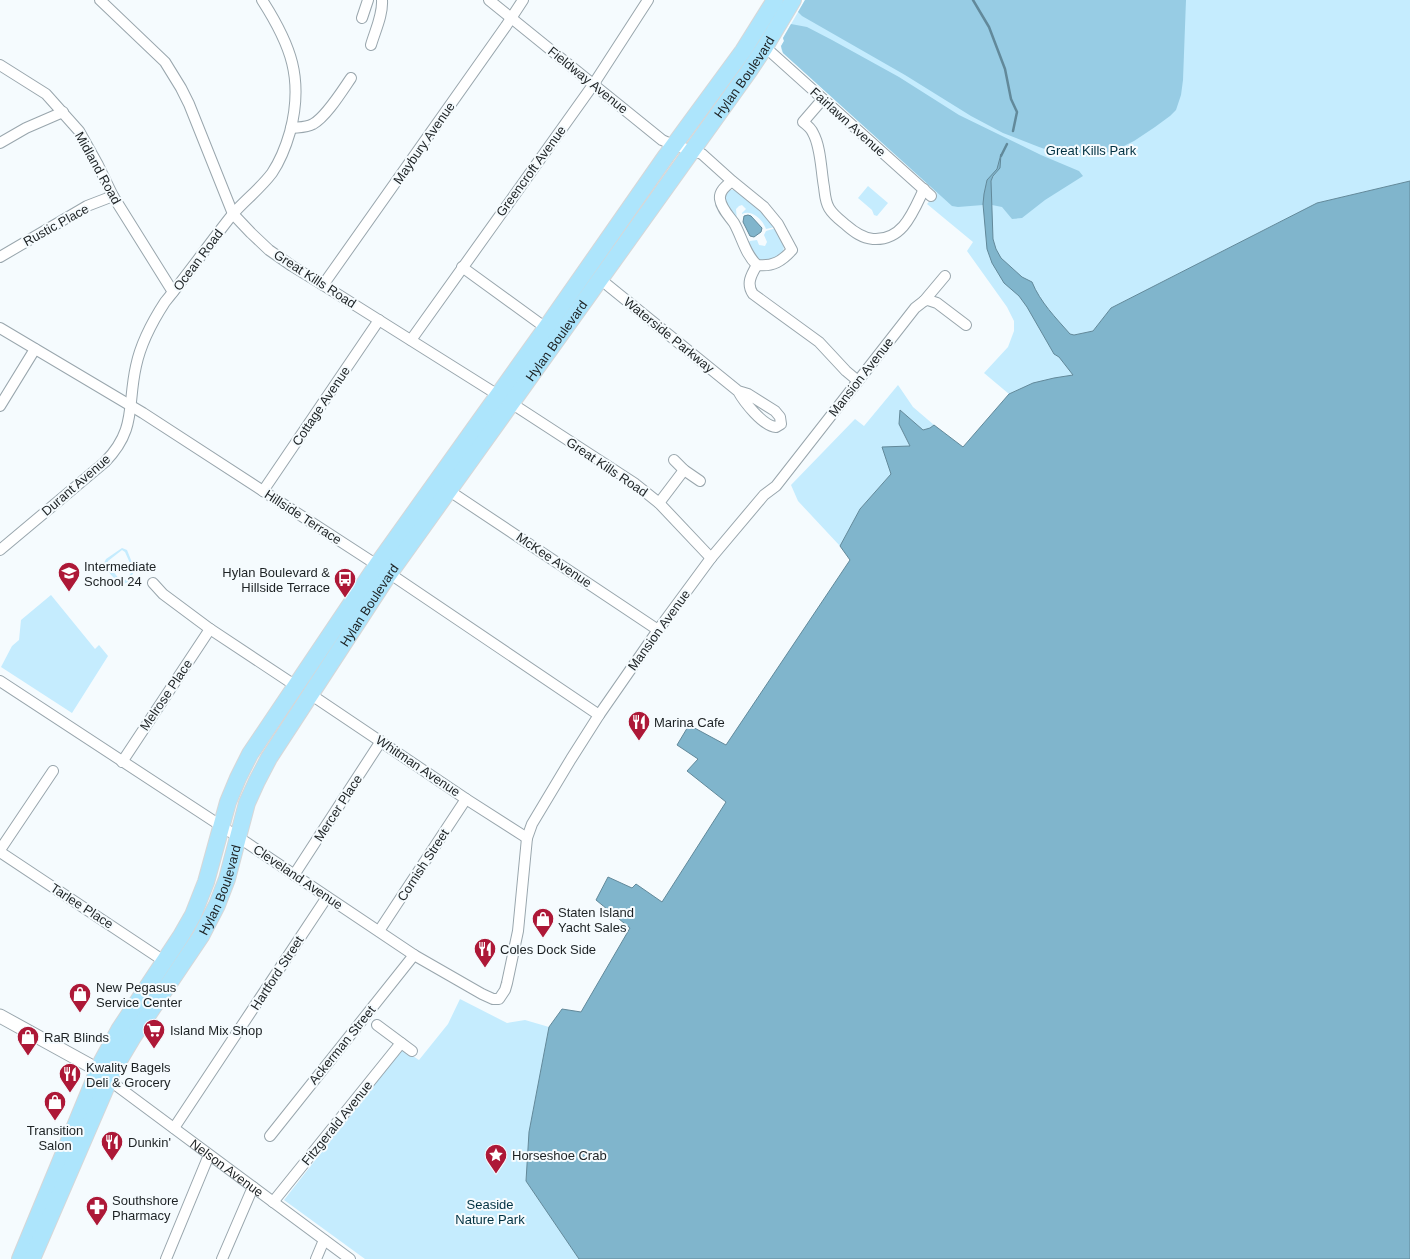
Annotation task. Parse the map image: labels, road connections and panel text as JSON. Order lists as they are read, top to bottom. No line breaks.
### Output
{"streets":{"main road":["Hylan Boulevard"],"street":["Fieldway Avenue","Fairlawn Avenue","Maybury Avenue","Midland Road","Greencroft Avenue","Rustic Place","Ocean Road","Great Kills Road","Waterside Parkway","Mansion Avenue","Cottage Avenue","Durant Avenue","Hillside Terrace","McKee Avenue","Melrose Place","Whitman Avenue","Mercer Place","Cornish Street","Cleveland Avenue","Tarlee Place","Hartford Street","Ackerman Street","Fitzgerald Avenue","Nelson Avenue"]},"crossings":[["Hylan Boulevard","Fieldway Avenue"],["Hylan Boulevard","Fairlawn Avenue"],["Hylan Boulevard","Great Kills Road"],["Hylan Boulevard","Waterside Parkway"],["Hylan Boulevard","Hillside Terrace"],["Hylan Boulevard","McKee Avenue"],["Hylan Boulevard","Whitman Avenue"],["Hylan Boulevard","Cleveland Avenue"],["Hylan Boulevard","Tarlee Place"],["Hylan Boulevard","Nelson Avenue"],["Fieldway Avenue","Maybury Avenue"],["Fieldway Avenue","Greencroft Avenue"],["Maybury Avenue","Great Kills Road"],["Midland Road","Rustic Place"],["Midland Road","Ocean Road"],["Greencroft Avenue","Great Kills Road"],["Ocean Road","Great Kills Road"],["Ocean Road","Durant Avenue"],["Ocean Road","Hillside Terrace"],["Great Kills Road","Mansion Avenue"],["Great Kills Road","Cottage Avenue"],["Mansion Avenue","Hillside Terrace"],["Mansion Avenue","McKee Avenue"],["Mansion Avenue","Whitman Avenue"],["Mansion Avenue","Cleveland Avenue"],["Cottage Avenue","Hillside Terrace"],["Durant Avenue","Hillside Terrace"],["Melrose Place","Cleveland Avenue"],["Whitman Avenue","Mercer Place"],["Whitman Avenue","Cornish Street"],["Mercer Place","Cleveland Avenue"],["Cornish Street","Cleveland Avenue"],["Cleveland Avenue","Hartford Street"],["Cleveland Avenue","Ackerman Street"],["Hartford Street","Nelson Avenue"],["Fitzgerald Avenue","Nelson Avenue"]],"parks":["Great Kills Park","Seaside Nature Park"],"places":{"school or university":["Intermediate School 24"],"bus stop":["Hylan Boulevard & Hillside Terrace"],"restaurant":["Marina Cafe","Coles Dock Side","Kwality Bagels Deli & Grocery","Dunkin'"],"shop":["Staten Island Yacht Sales","New Pegasus Service Center","RaR Blinds","Transition Salon"],"supermarket":["Island Mix Shop"],"place":["Horseshoe Crab"],"pharmacy":["Southshore Pharmacy"]}}
